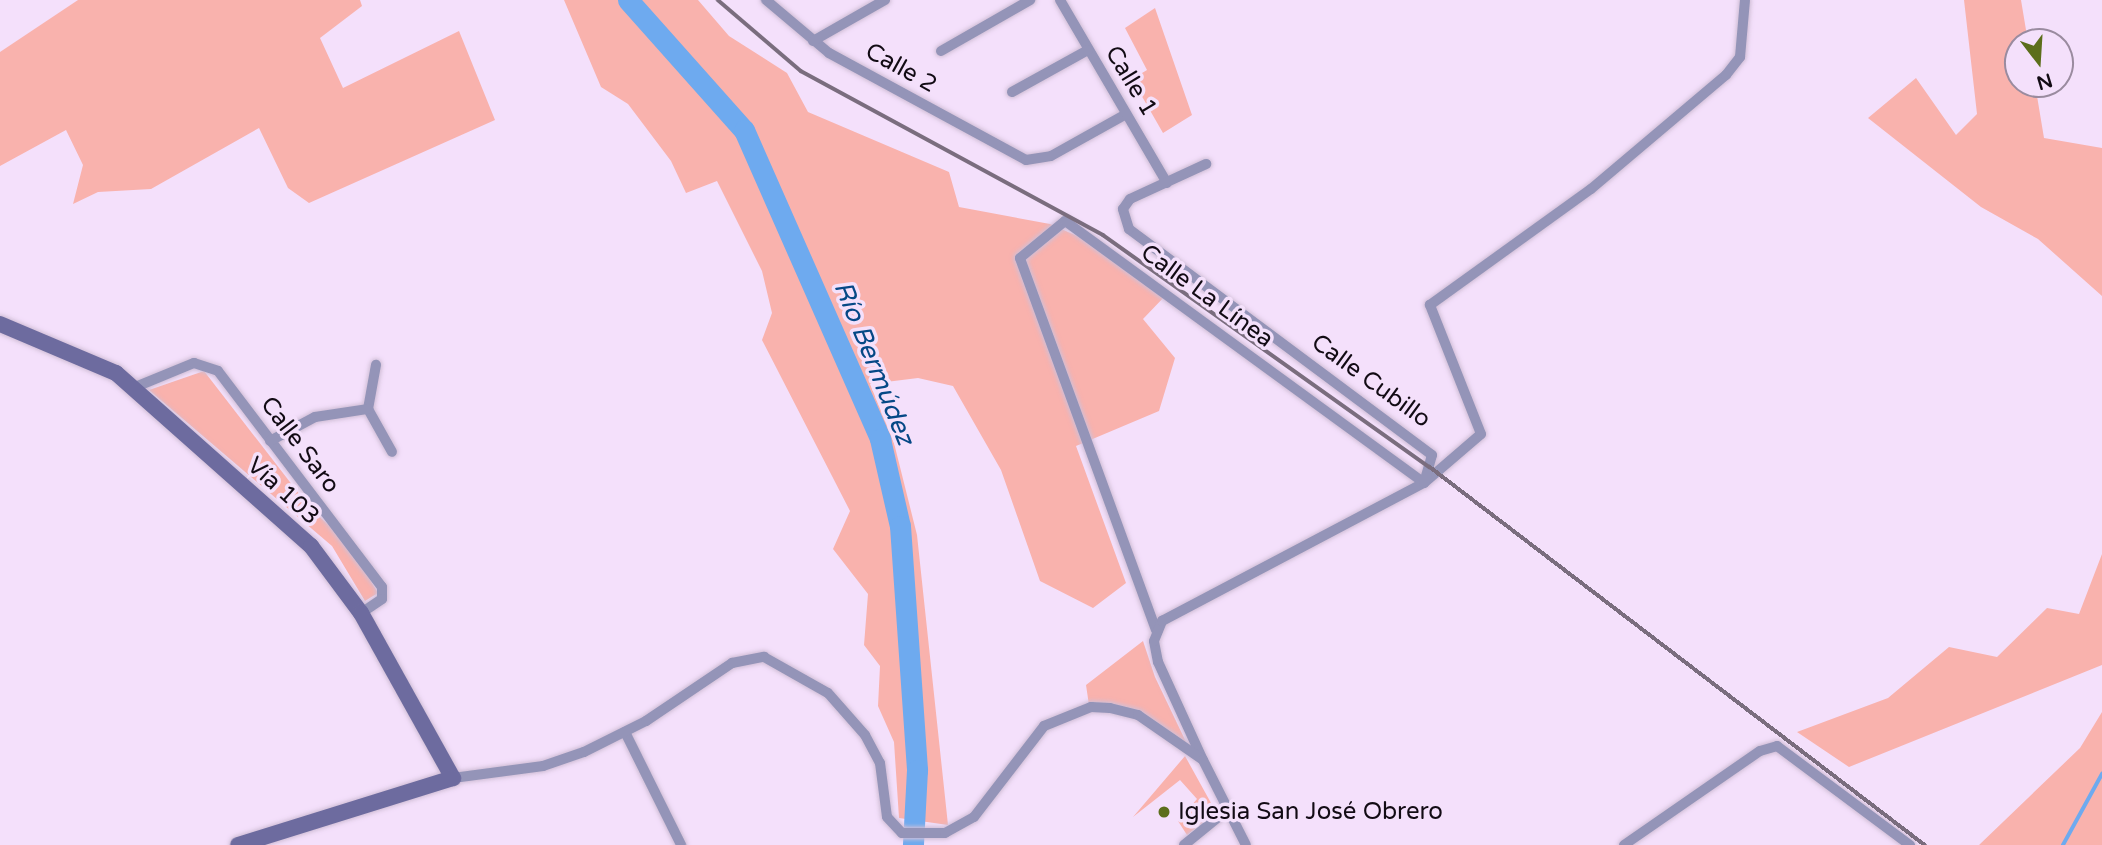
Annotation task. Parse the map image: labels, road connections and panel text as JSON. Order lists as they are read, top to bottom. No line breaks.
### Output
{"streets":{"main road":["Vía 103"],"street":["Calle 2","Calle 1","Calle La Línea","Calle Cubillo","Calle Saro"]},"crossings":[["Calle 2","Calle 1"],["Calle 1","Calle Cubillo"],["Calle La Línea","Calle Cubillo"],["Calle Saro","Vía 103"]],"water":["Río Bermúdez"],"places":["Iglesia San José Obrero"],"north":"bottom"}
